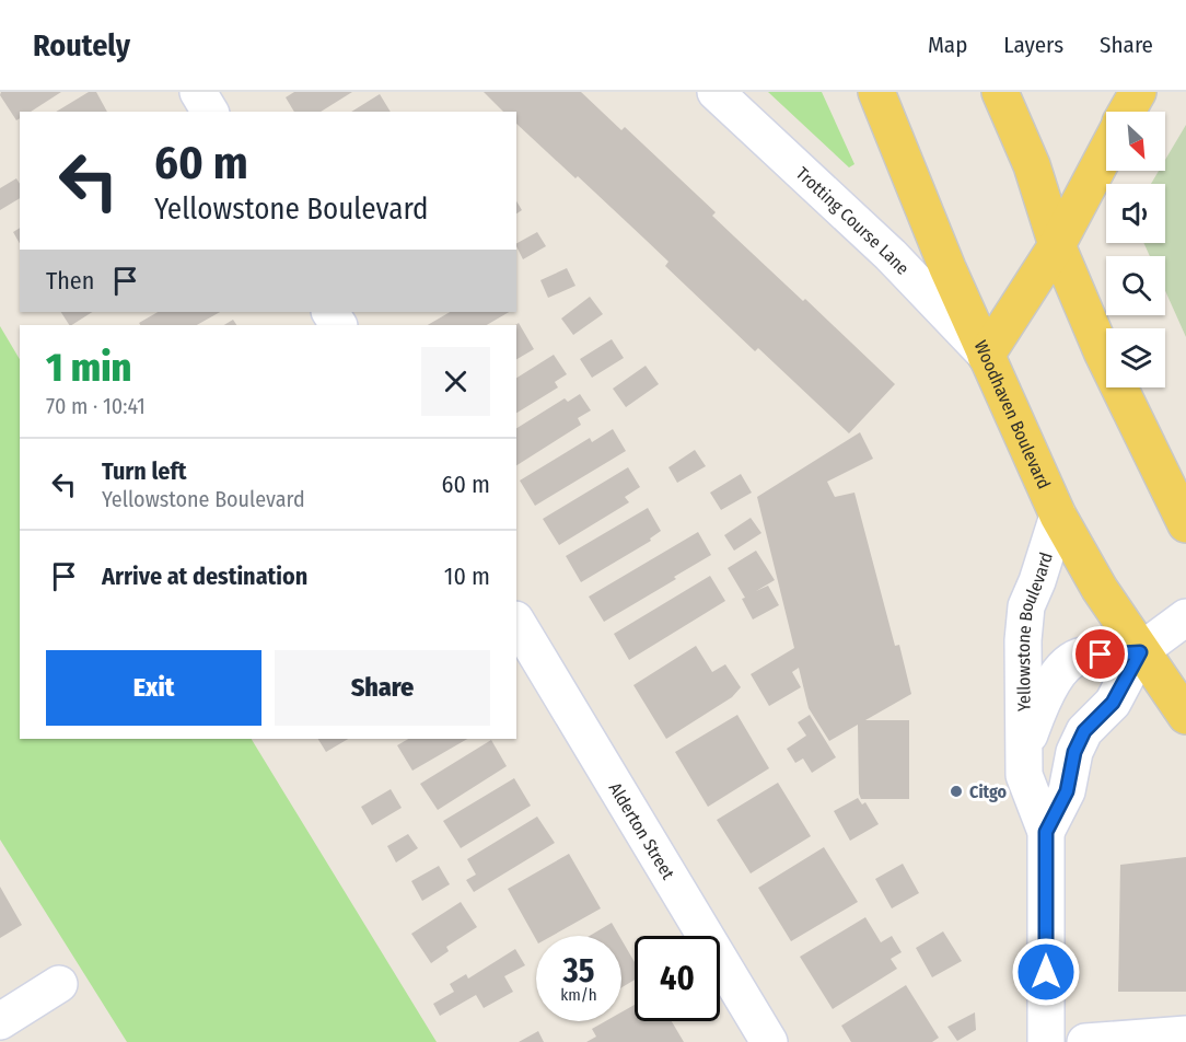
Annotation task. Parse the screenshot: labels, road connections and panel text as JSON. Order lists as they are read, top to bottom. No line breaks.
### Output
{"streets":{"main road":["Woodhaven Boulevard"],"street":["Trotting Course Lane","Yellowstone Boulevard","Alderton Street"]},"crossings":[["Trotting Course Lane","Woodhaven Boulevard"],["Woodhaven Boulevard","Yellowstone Boulevard"]],"places":["Citgo"],"north":"bottom right","page":{"header":"Routely","nav":["Map","Layers","Share"],"turn":["60 m","Yellowstone Boulevard"],"then":"Then","heading":["1 min","70 m · 10:41"],"list":[{"name":"Turn left","note":"Yellowstone Boulevard","value":"60 m"},{"name":"Arrive at destination","value":"10 m"}],"buttons":["Exit","Share"],"speed":"35 km/h","limit":"40"}}
